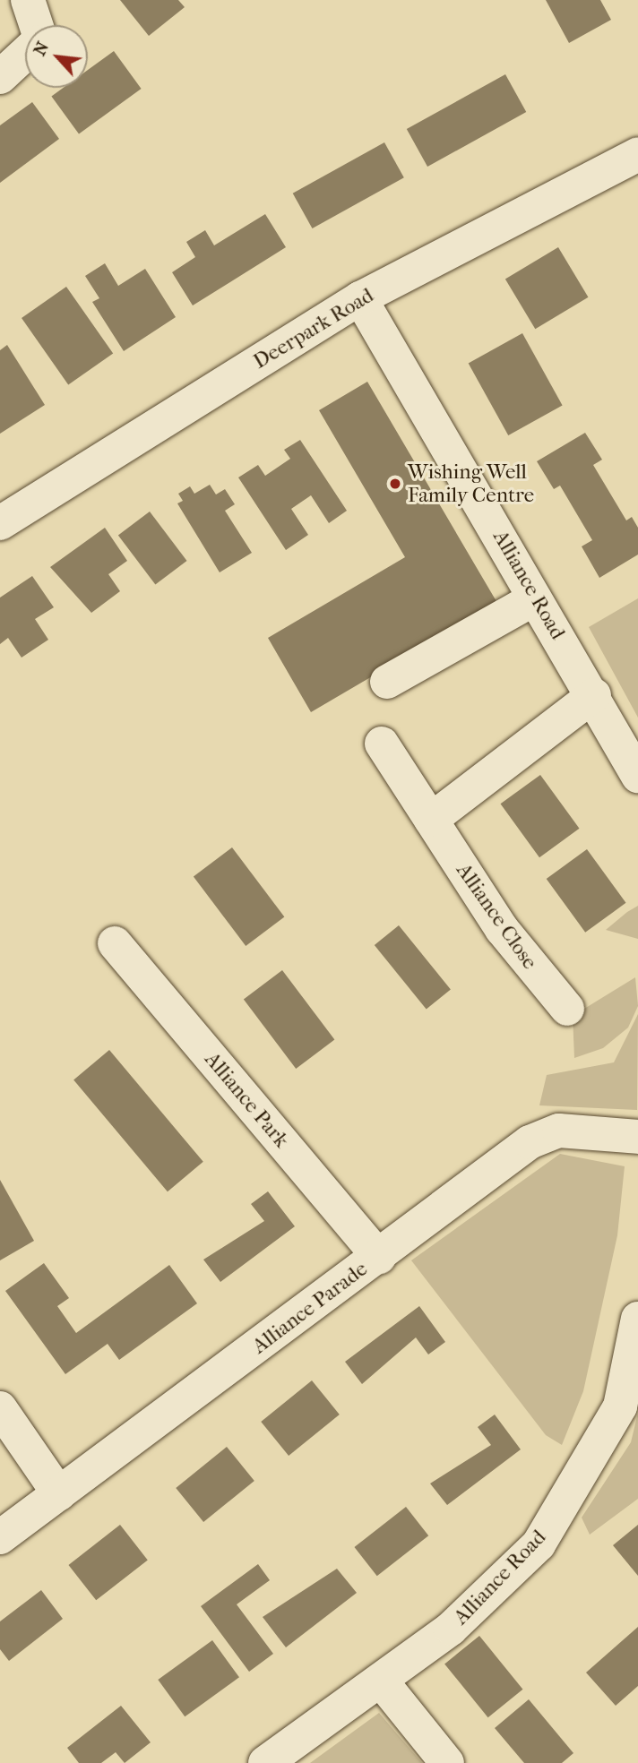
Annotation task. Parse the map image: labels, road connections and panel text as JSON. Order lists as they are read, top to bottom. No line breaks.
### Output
{"streets":{"street":["Deerpark Road","Alliance Road","Alliance Close","Alliance Park","Alliance Parade"]},"crossings":[["Deerpark Road","Alliance Road"],["Alliance Park","Alliance Parade"]],"places":["Wishing Well Family Centre"],"north":"top left"}
